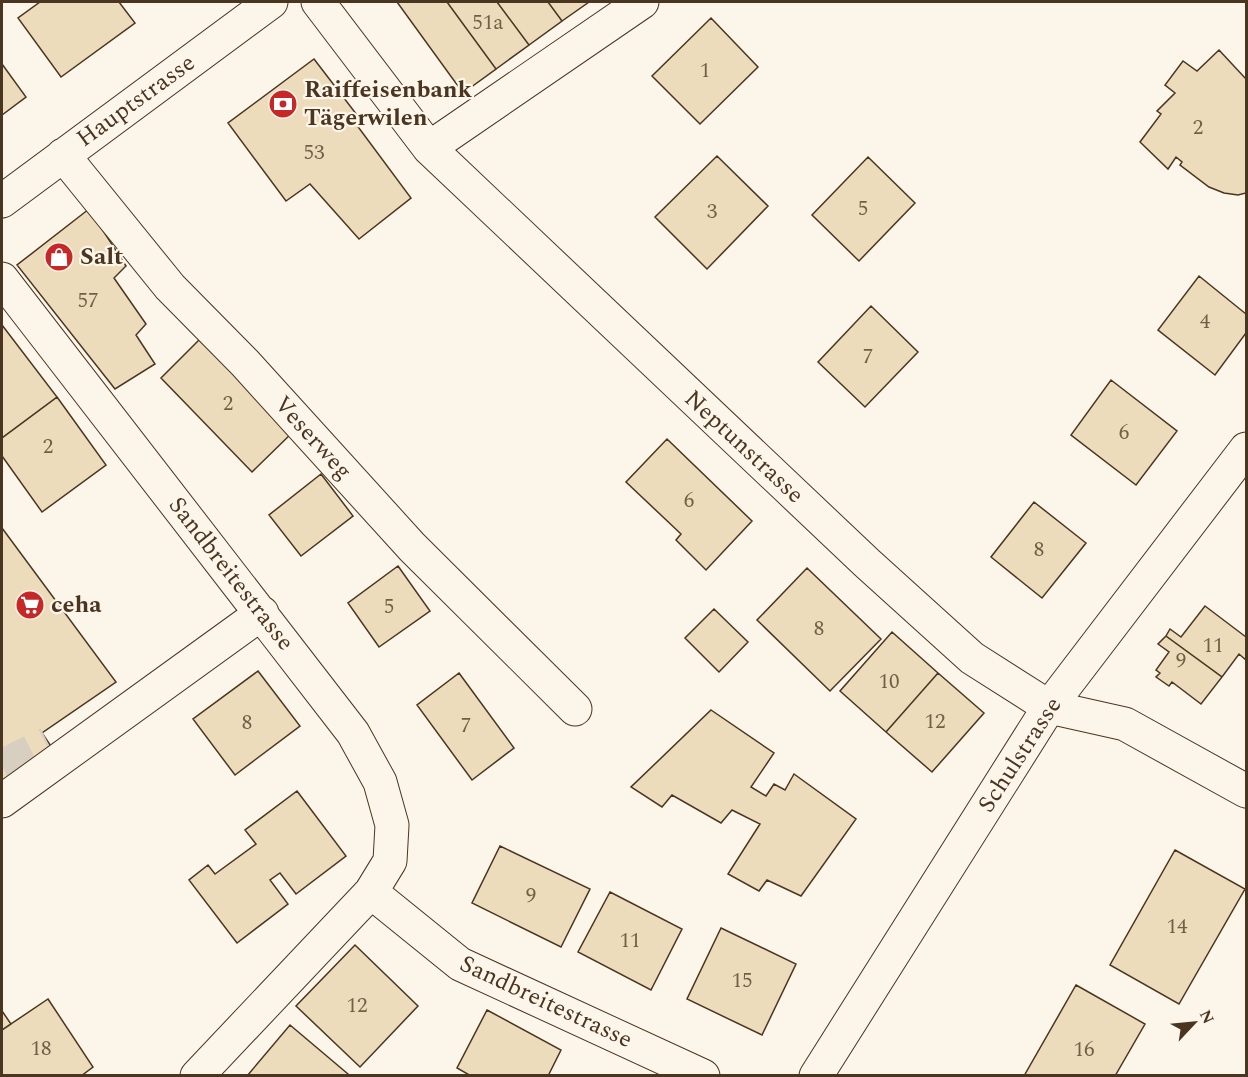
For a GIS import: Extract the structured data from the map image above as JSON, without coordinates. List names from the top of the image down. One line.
{"streets":{"street":["Hauptstrasse","Veserweg","Neptunstrasse","Sandbreitestrasse","Schulstrasse"]},"crossings":[["Hauptstrasse","Veserweg"],["Neptunstrasse","Schulstrasse"]],"places":{"bank":["Raiffeisenbank Tägerwilen"],"shop":["Salt"],"supermarket":["ceha"]},"house_numbers":["51a","1","2","53","5","3","57","4","7","2","6","2","6","8","5","8","11","9","10","12","8","7","9","14","11","15","12","18","16"],"north":"top right"}
